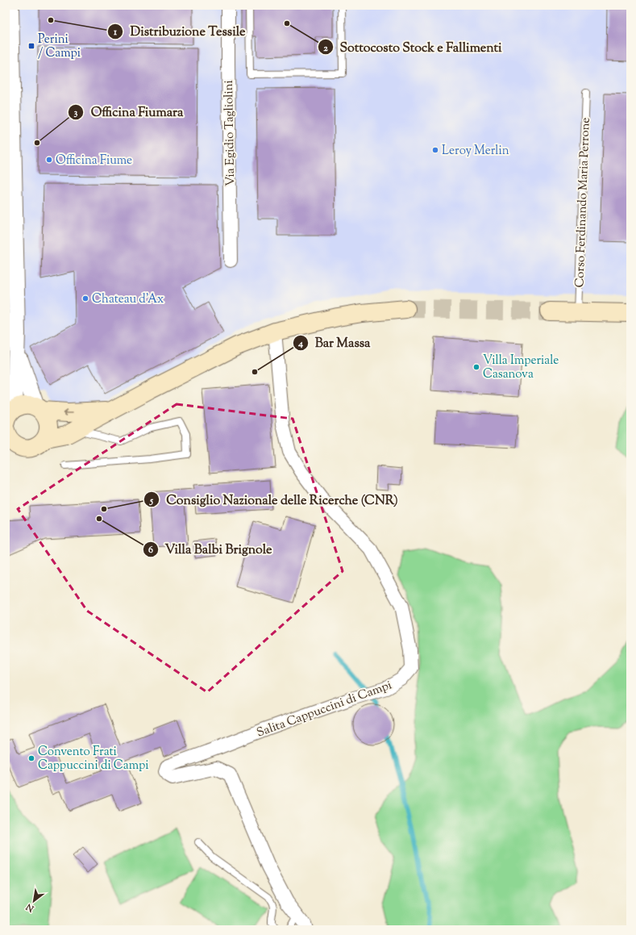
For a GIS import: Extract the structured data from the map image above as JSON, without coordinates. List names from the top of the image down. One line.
{"streets":{"street":["Via Egidio Tagliolini","Salita Cappuccini di Campi"],"lane":["Corso Ferdinando Maria Perrone"]},"places":{"other":["Distribuzione Tessile","Sottocosto Stock e Fallimenti","Officina Fiumara","Leroy Merlin","Officina Fiume","Chateau d'Ax","Villa Imperiale Casanova","Bar Massa","Consiglio Nazionale delle Ricerche (CNR)","Villa Balbi Brignole","Convento Frati Cappuccini di Campi"],"transit":["Perini / Campi"]},"north":"bottom left"}
